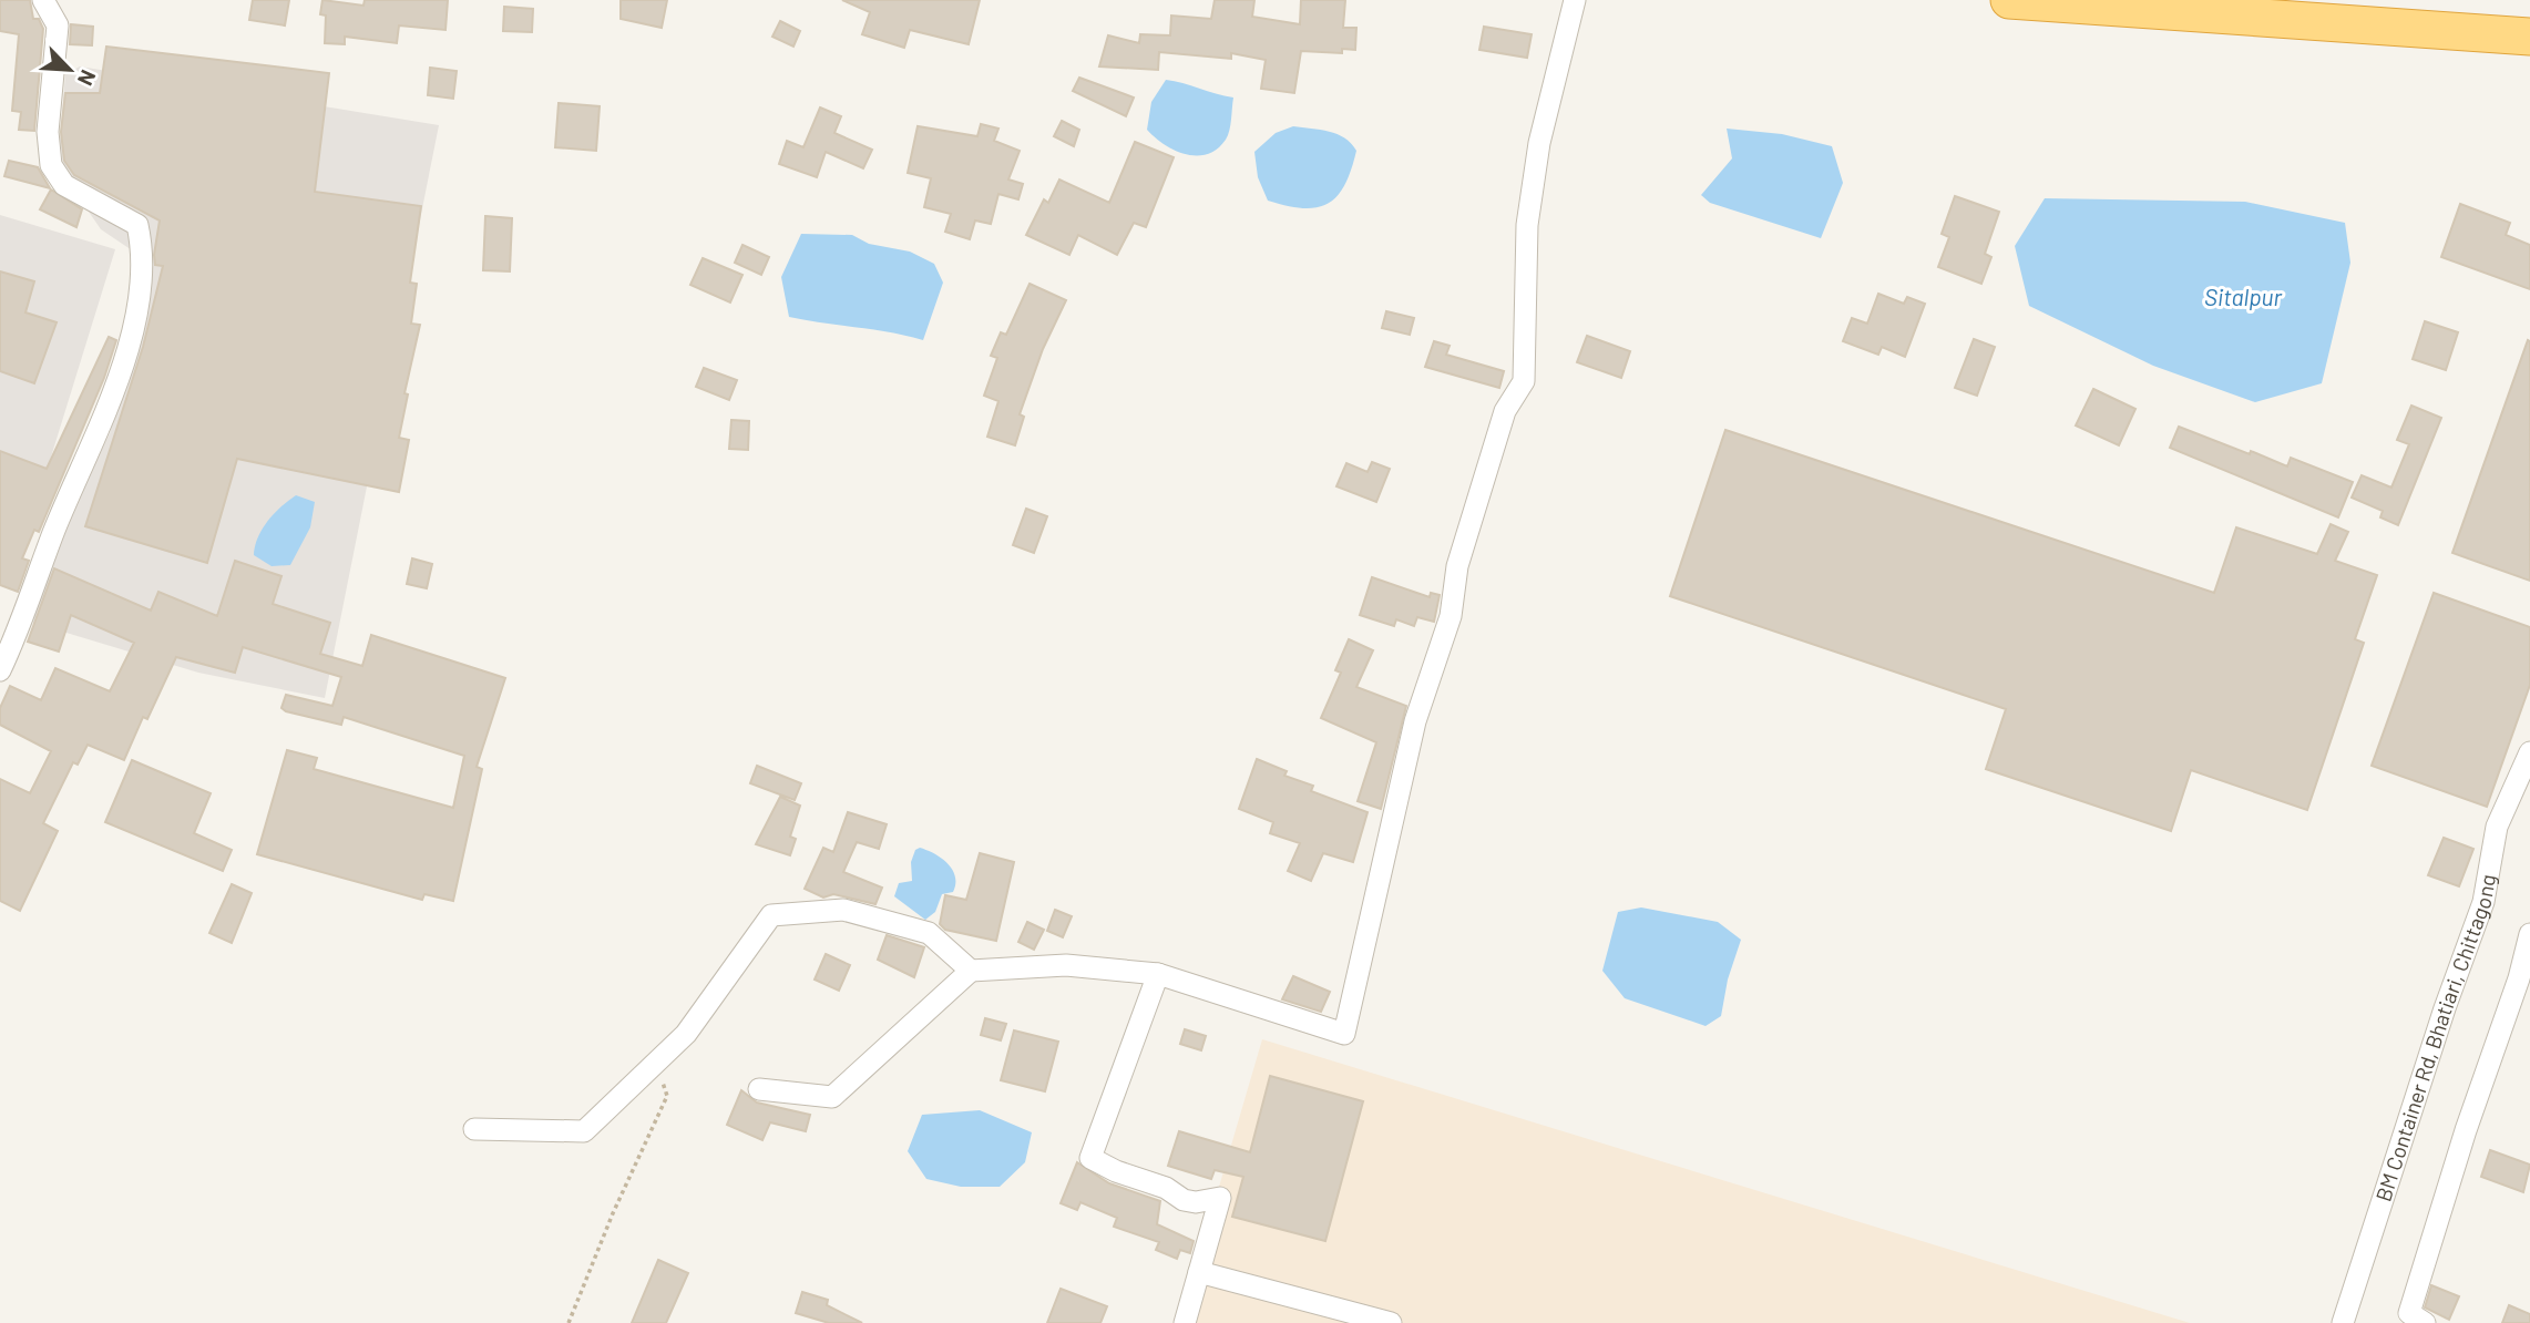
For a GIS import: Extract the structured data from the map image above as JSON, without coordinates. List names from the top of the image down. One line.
{"streets":{"street":["BM Container Rd, Bhatiari, Chittagong"]},"water":["Sitalpur"],"north":"bottom right"}
